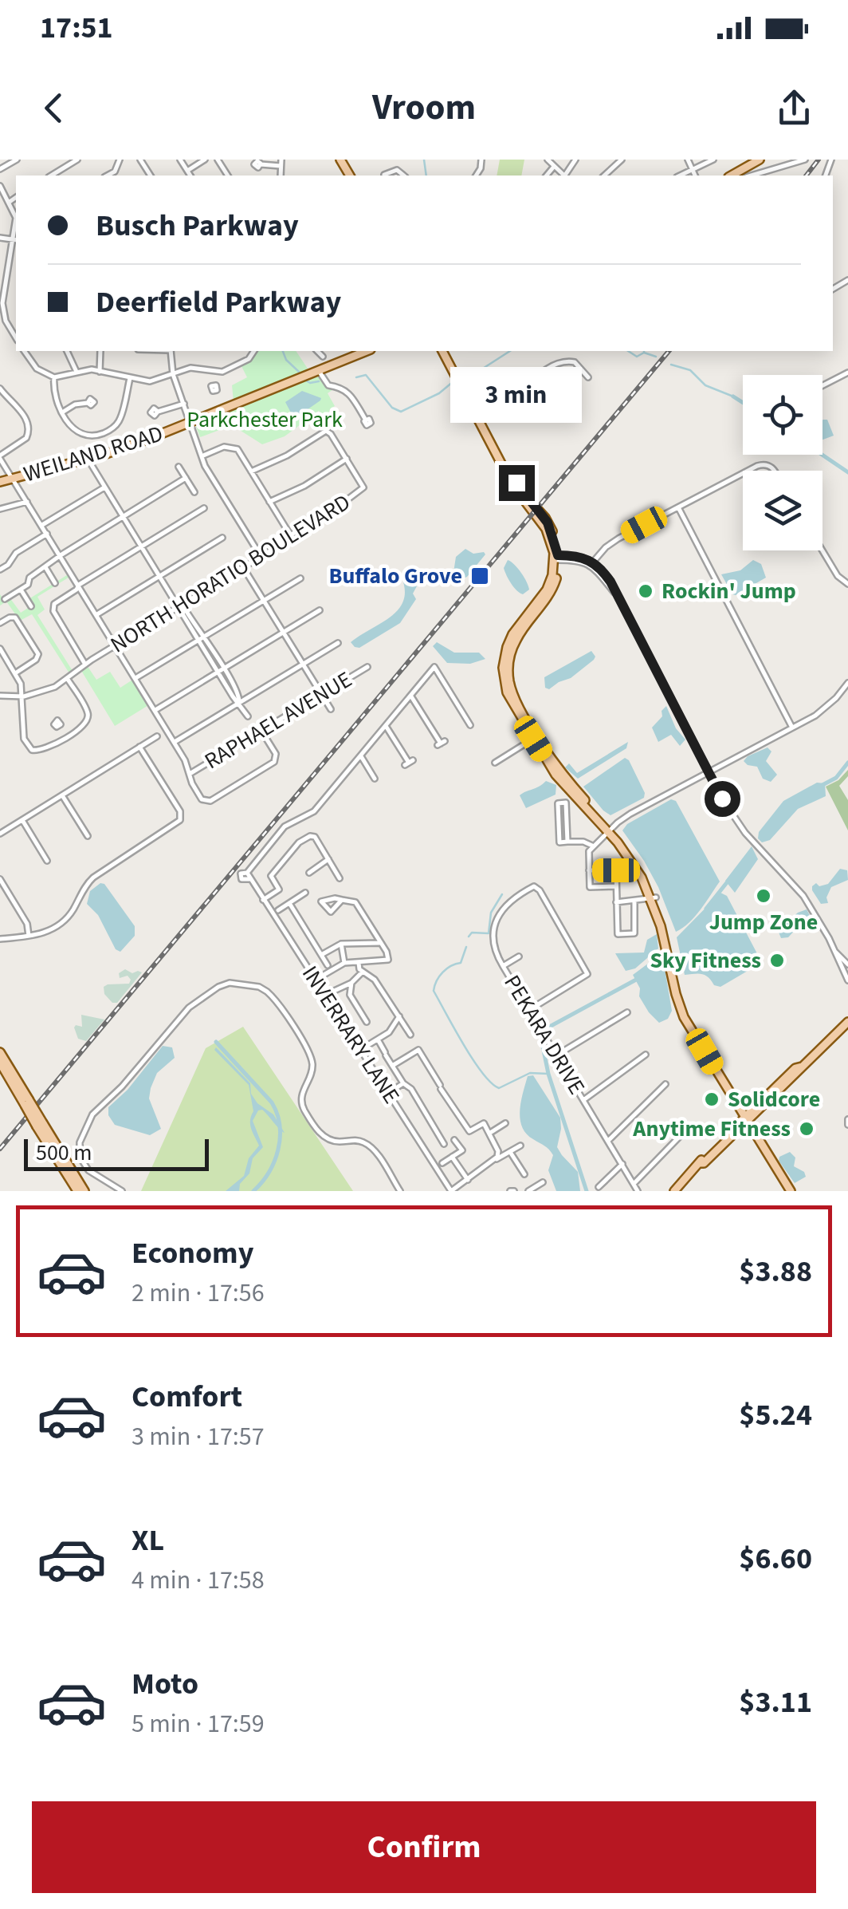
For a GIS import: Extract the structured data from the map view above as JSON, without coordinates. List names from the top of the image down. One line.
{"streets":{"main road":["WEILAND ROAD"],"street":["NORTH HORATIO BOULEVARD","RAPHAEL AVENUE","INVERRARY LANE","PEKARA DRIVE"]},"parks":["Parkchester Park"],"places":{"transit":["Buffalo Grove"],"other":["Rockin' Jump","Jump Zone","Sky Fitness","Solidcore","Anytime Fitness"]},"scale_bar":"500 m","page":{"status":"17:51","header":"Vroom","banner":["Busch Parkway","Deerfield Parkway"],"bubble":"3 min","scale":"500 m","list":[{"name":"Economy","note":"2 min · 17:56","value":"$3.88"},{"name":"Comfort","note":"3 min · 17:57","value":"$5.24"},{"name":"XL","note":"4 min · 17:58","value":"$6.60"},{"name":"Moto","note":"5 min · 17:59","value":"$3.11"}],"buttons":"Confirm"}}
